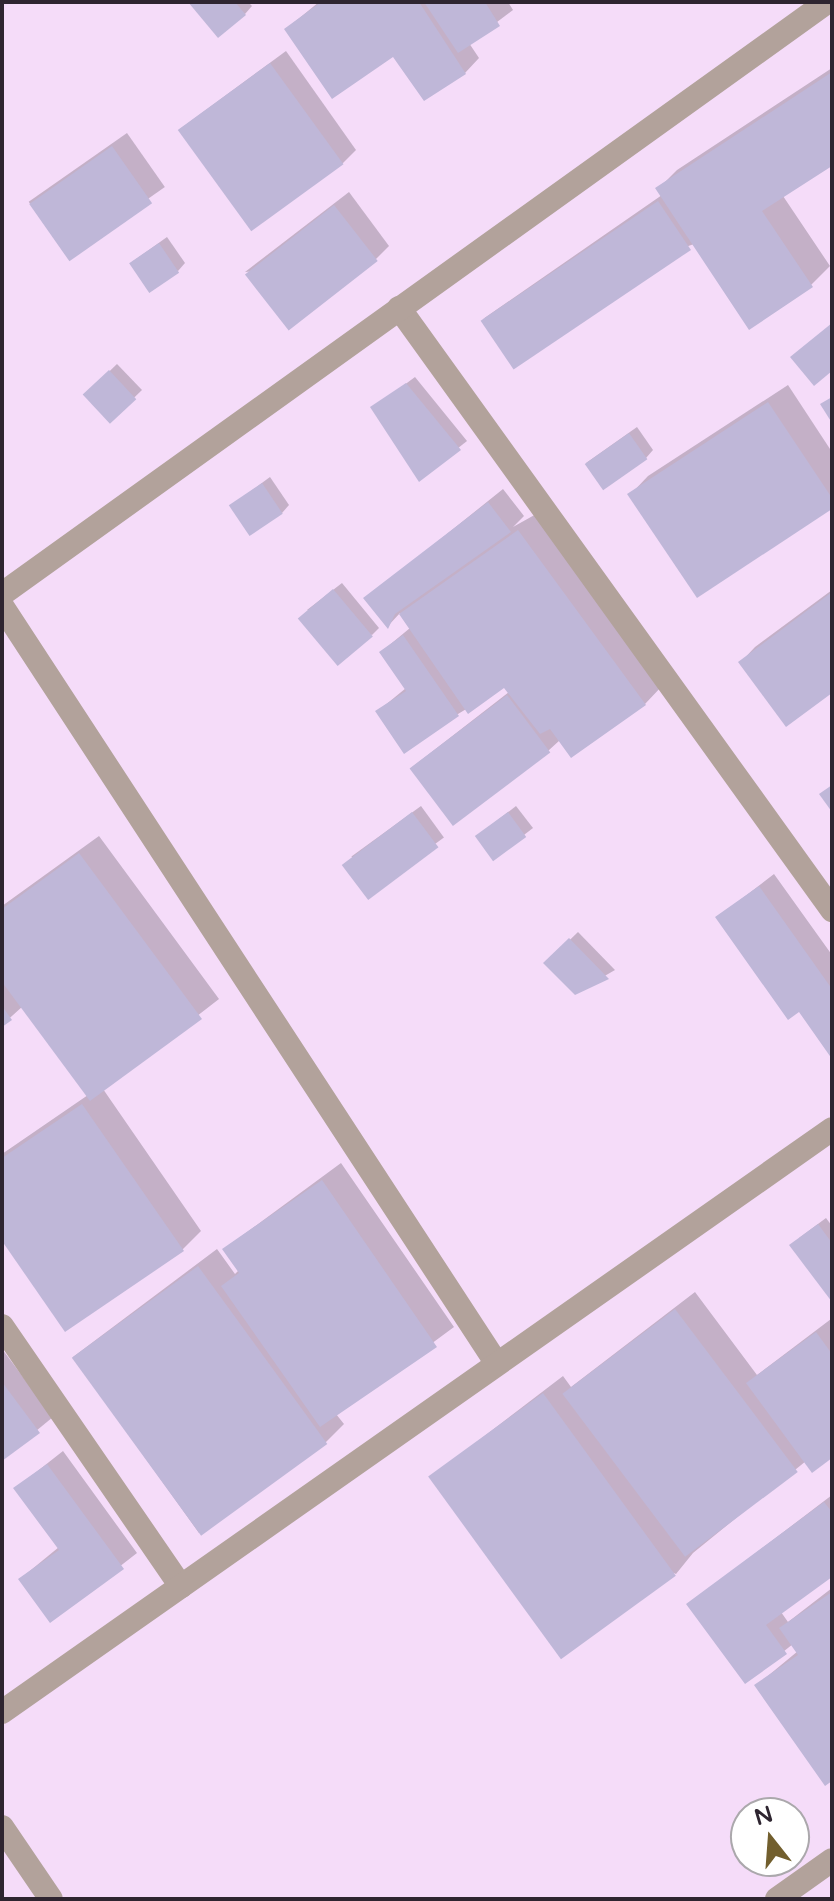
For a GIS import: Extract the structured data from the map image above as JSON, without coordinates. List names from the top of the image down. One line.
{"north":"top"}
